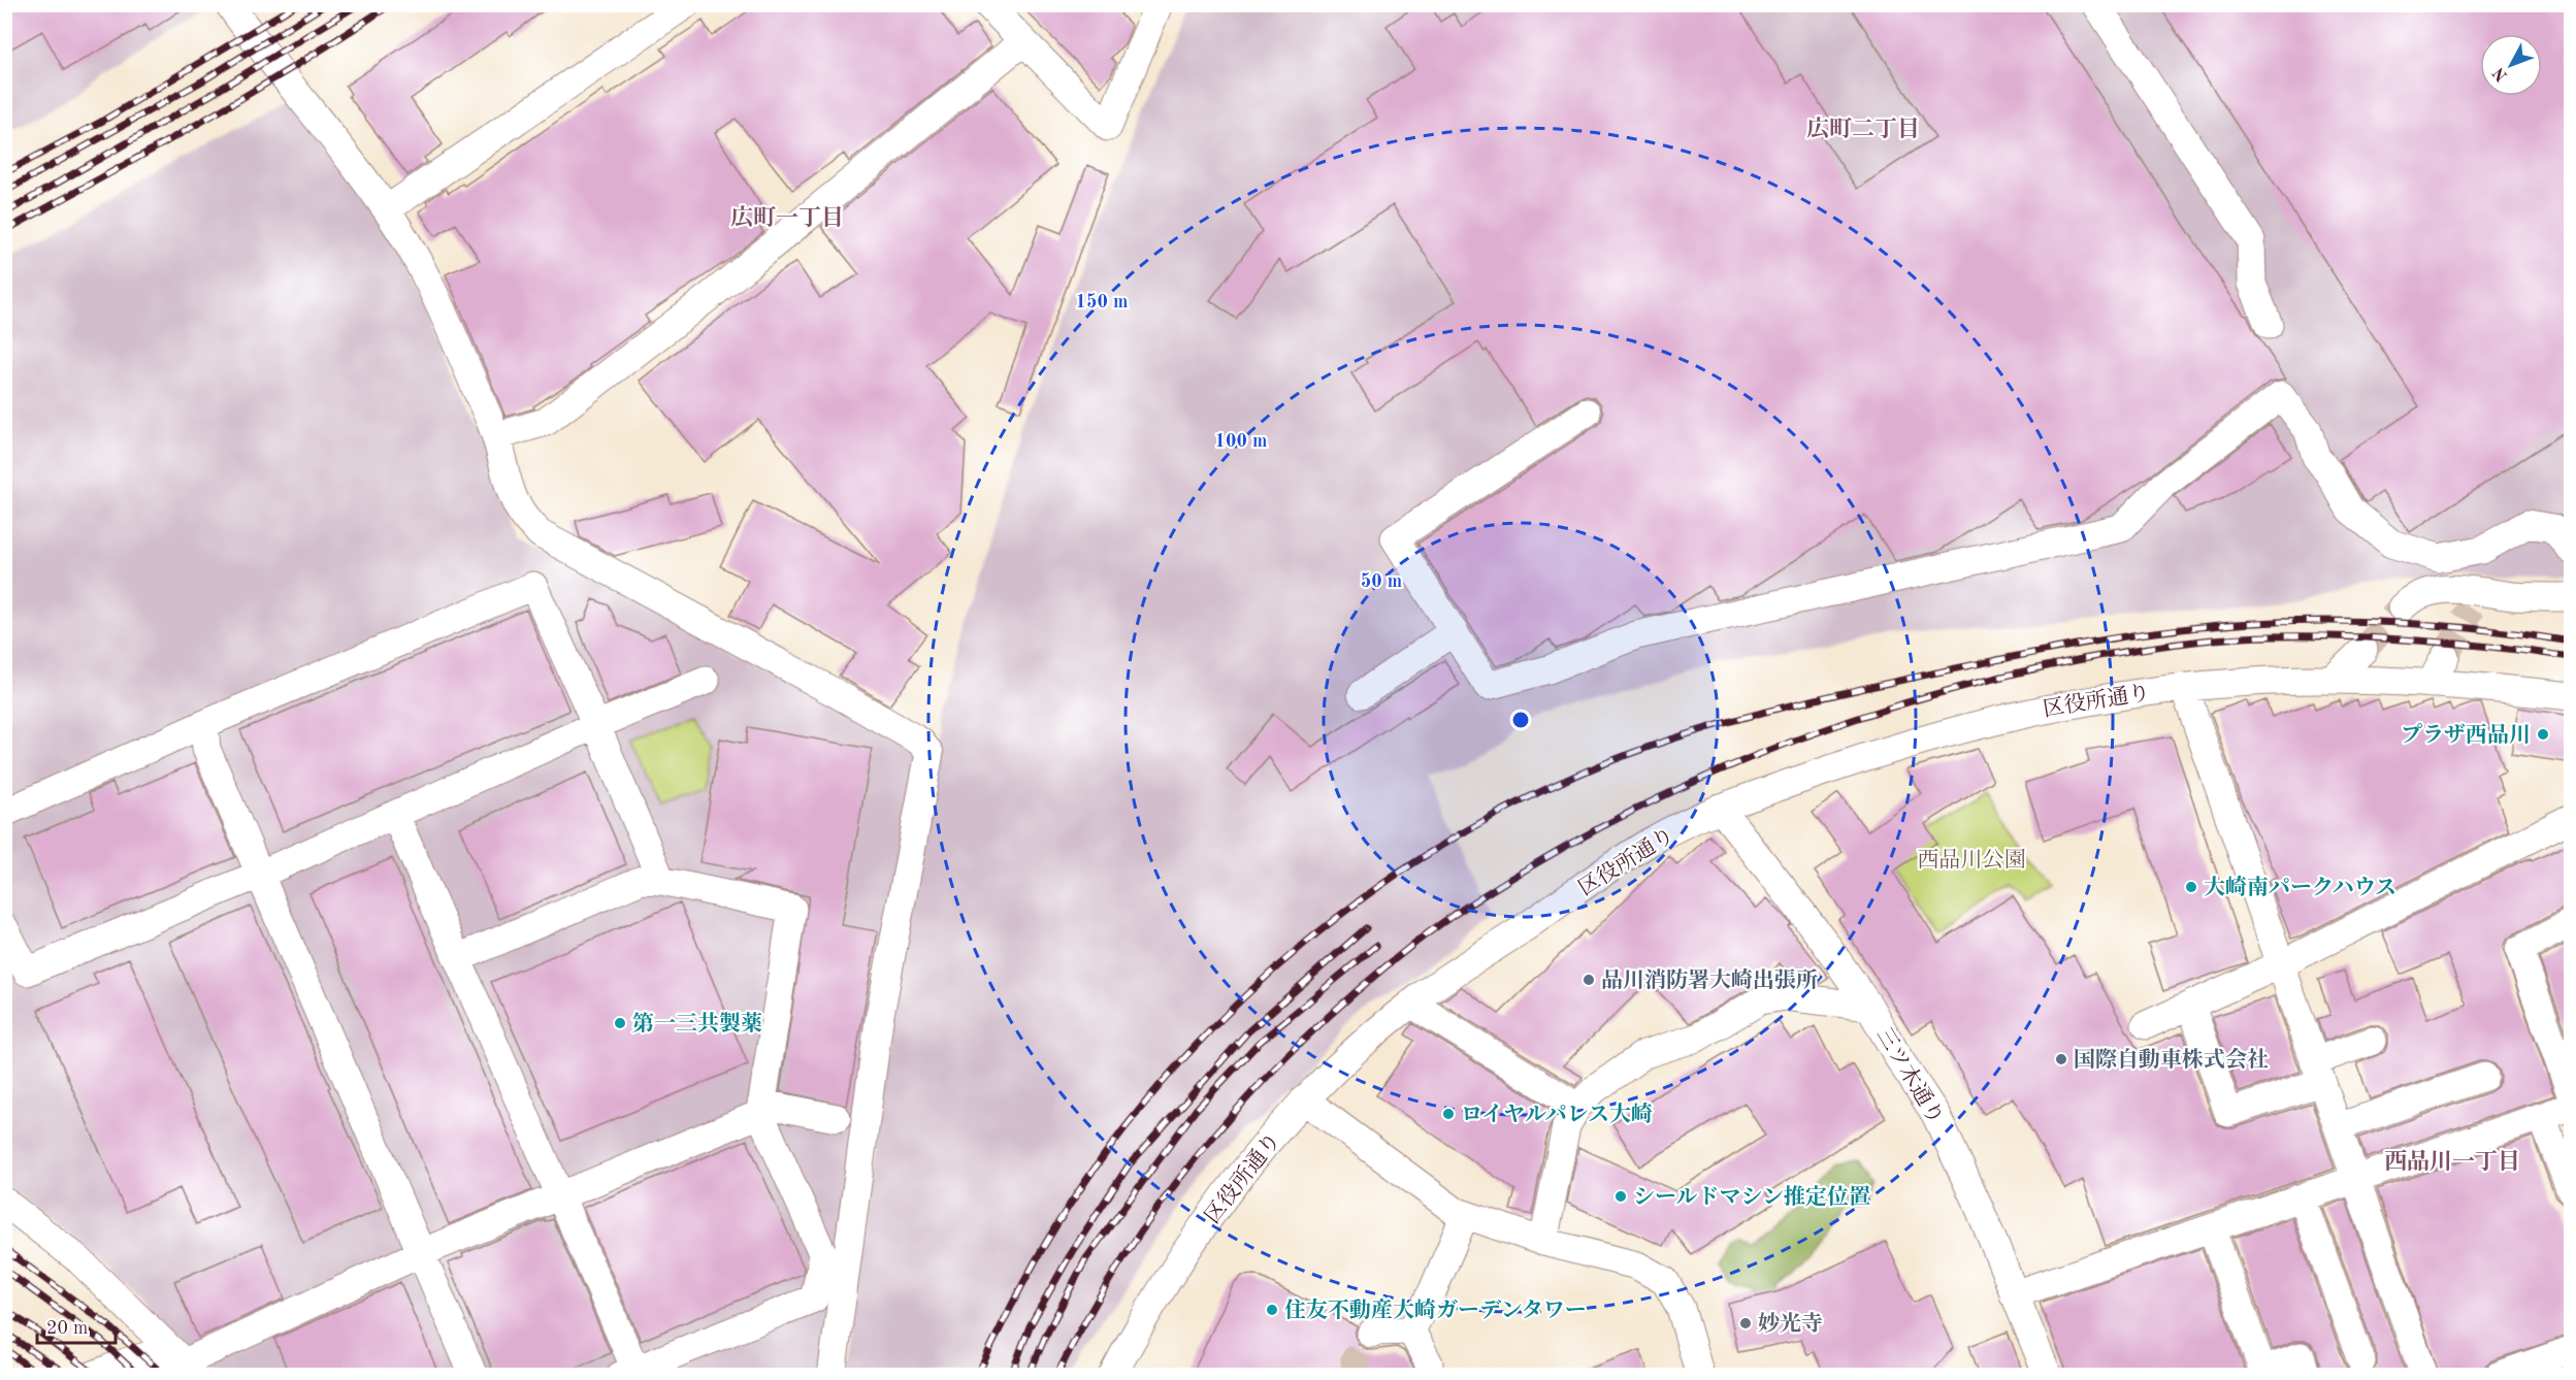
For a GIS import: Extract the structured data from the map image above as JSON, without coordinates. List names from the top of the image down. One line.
{"streets":{"street":["区役所通り","三ツ木通り"]},"crossings":[["区役所通り","三ツ木通り"]],"districts":["広町二丁目","広町一丁目","西品川一丁目"],"parks":["西品川公園"],"places":["プラザ西品川","大崎南パークハウス","品川消防署大崎出張所","第一三共製薬","国際自動車株式会社","ロイヤルパレス大崎","シールドマシン推定位置","住友不動産大崎ガーデンタワー","妙光寺"],"scale_bar":"20 m","north":"bottom left","rings":["150 m","100 m","50 m"]}
